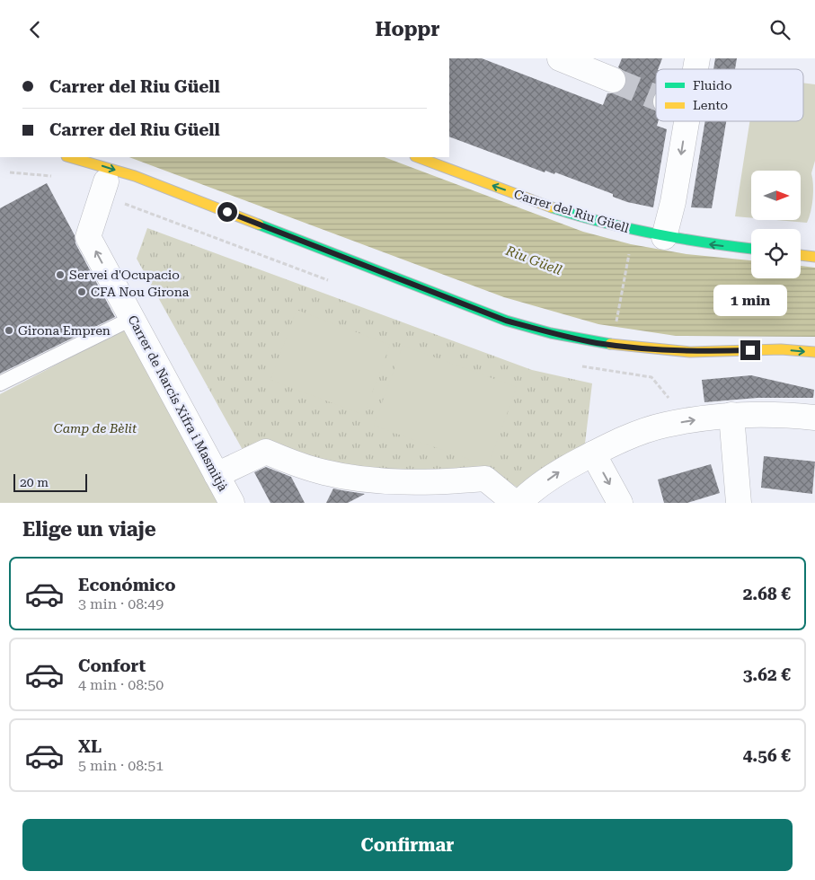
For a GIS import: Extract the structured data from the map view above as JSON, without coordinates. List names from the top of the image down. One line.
{"streets":{"street":["Carrer del Riu Güell","Carrer de Narcís Xifra i Masmitjà"]},"one_way":["Carrer del Riu Güell","Carrer de Narcís Xifra i Masmitjà"],"water":["Riu Güell"],"parks":["Camp de Bèlit"],"places":["Servei d'Ocupacio","CFA Nou Girona","Girona Empren"],"legend":["Fluido","Lento"],"scale_bar":"20 m","north":"right","page":{"header":"Hoppr","banner":["Carrer del Riu Güell","Carrer del Riu Güell"],"bubble":"1 min","scale":"20 m","heading":"Elige un viaje","list":[{"name":"Económico","note":"3 min · 08:49","value":"2.68 €"},{"name":"Confort","note":"4 min · 08:50","value":"3.62 €"},{"name":"XL","note":"5 min · 08:51","value":"4.56 €"}],"buttons":"Confirmar"}}
